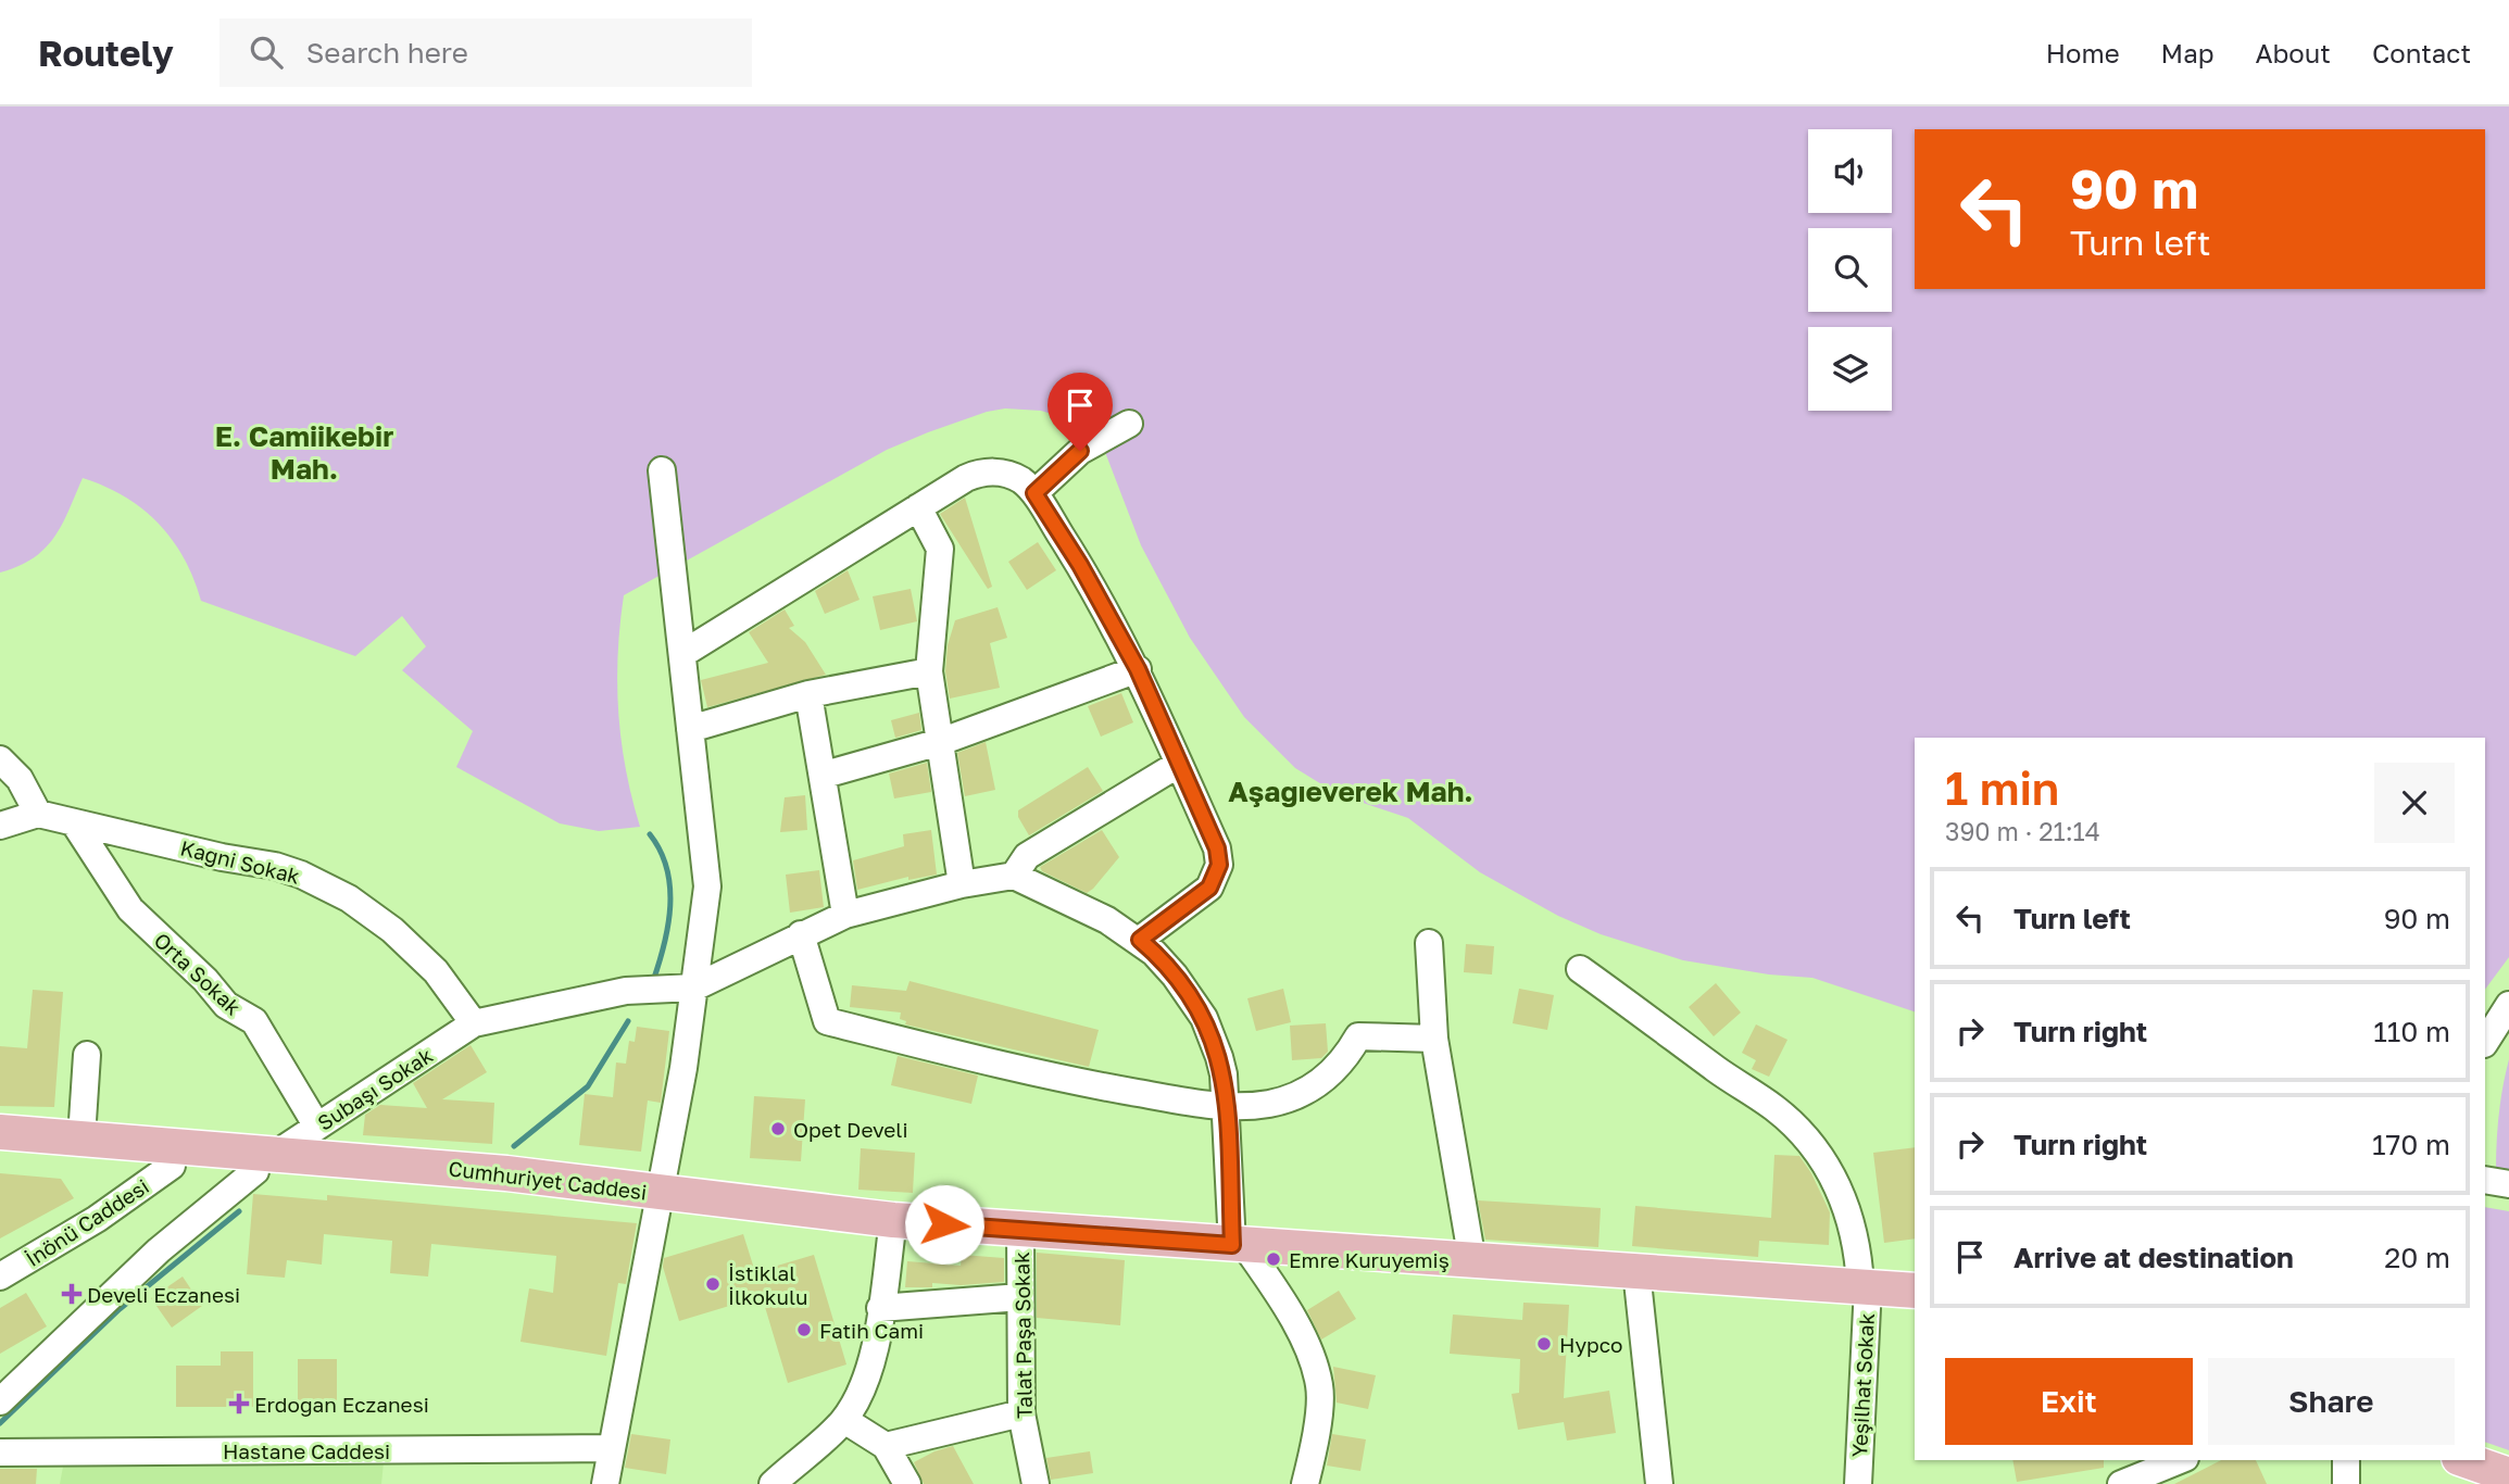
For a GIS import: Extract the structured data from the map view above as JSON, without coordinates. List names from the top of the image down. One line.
{"streets":{"main road":["Cumhuriyet Caddesi"],"street":["Kağni Sokak","Orta Sokak","Subaşı Sokak","İnönü Caddesi","Talat Paşa Sokak","Yeşilhat Sokak","Hastane Caddesi"]},"crossings":[["Kağni Sokak","Orta Sokak"],["Kağni Sokak","Subaşı Sokak"],["Orta Sokak","Subaşı Sokak"],["Subaşı Sokak","Cumhuriyet Caddesi"],["Cumhuriyet Caddesi","İnönü Caddesi"],["Cumhuriyet Caddesi","Talat Paşa Sokak"],["Cumhuriyet Caddesi","Yeşilhat Sokak"]],"districts":["E. Camiikebir Mah.","Aşağıeverek Mah."],"places":{"other":["Opet Develi","Emre Kuruyemiş","İstiklal İlkokulu","Fatih Cami","Hypco"],"health":["Develi Eczanesi","Erdoğan Eczanesi"]},"page":{"header":"Routely","search":"Search here","nav":["Home","Map","About","Contact"],"turn":["90 m","Turn left"],"heading":["1 min","390 m · 21:14"],"list":[{"name":"Turn left","value":"90 m"},{"name":"Turn right","value":"110 m"},{"name":"Turn right","value":"170 m"},{"name":"Arrive at destination","value":"20 m"}],"buttons":["Exit","Share"]}}
